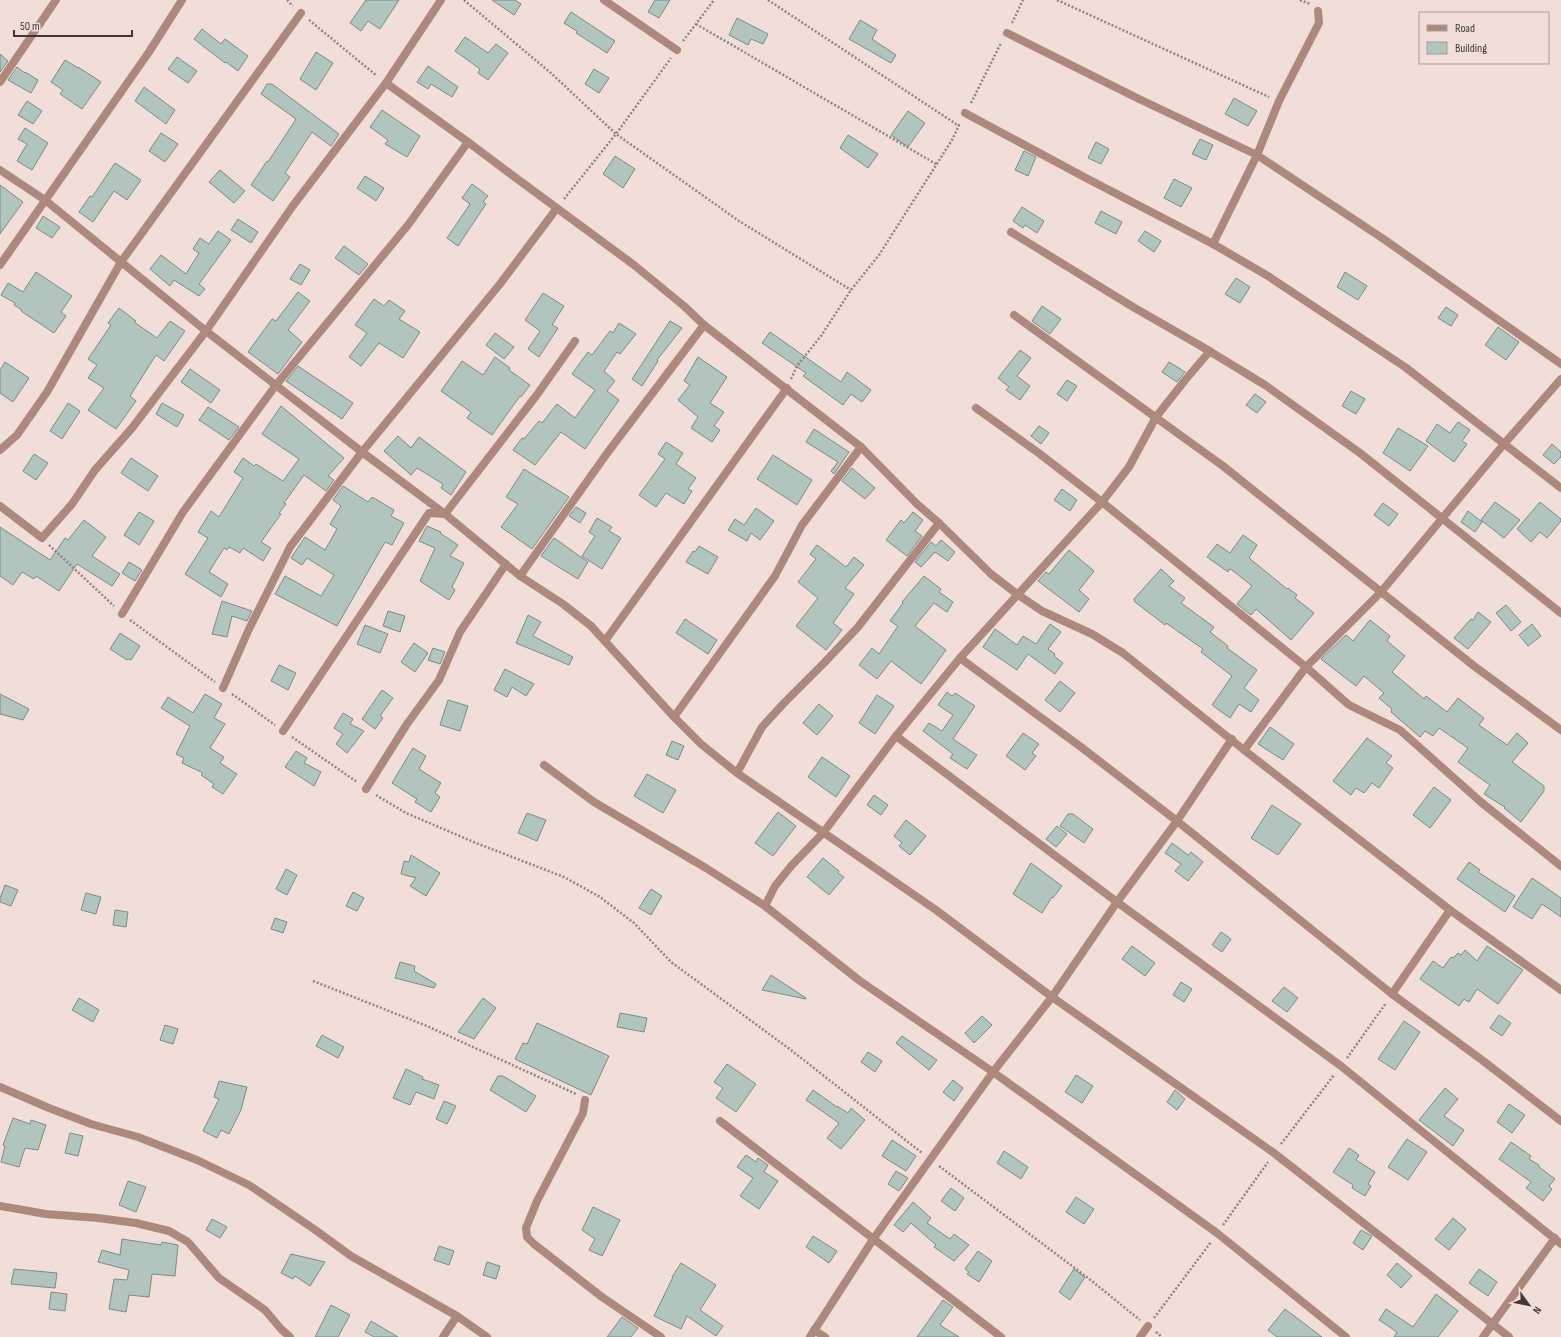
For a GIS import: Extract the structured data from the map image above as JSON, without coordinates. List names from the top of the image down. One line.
{"legend":["Road","Building"],"scale_bar":"50 m","north":"bottom right"}
